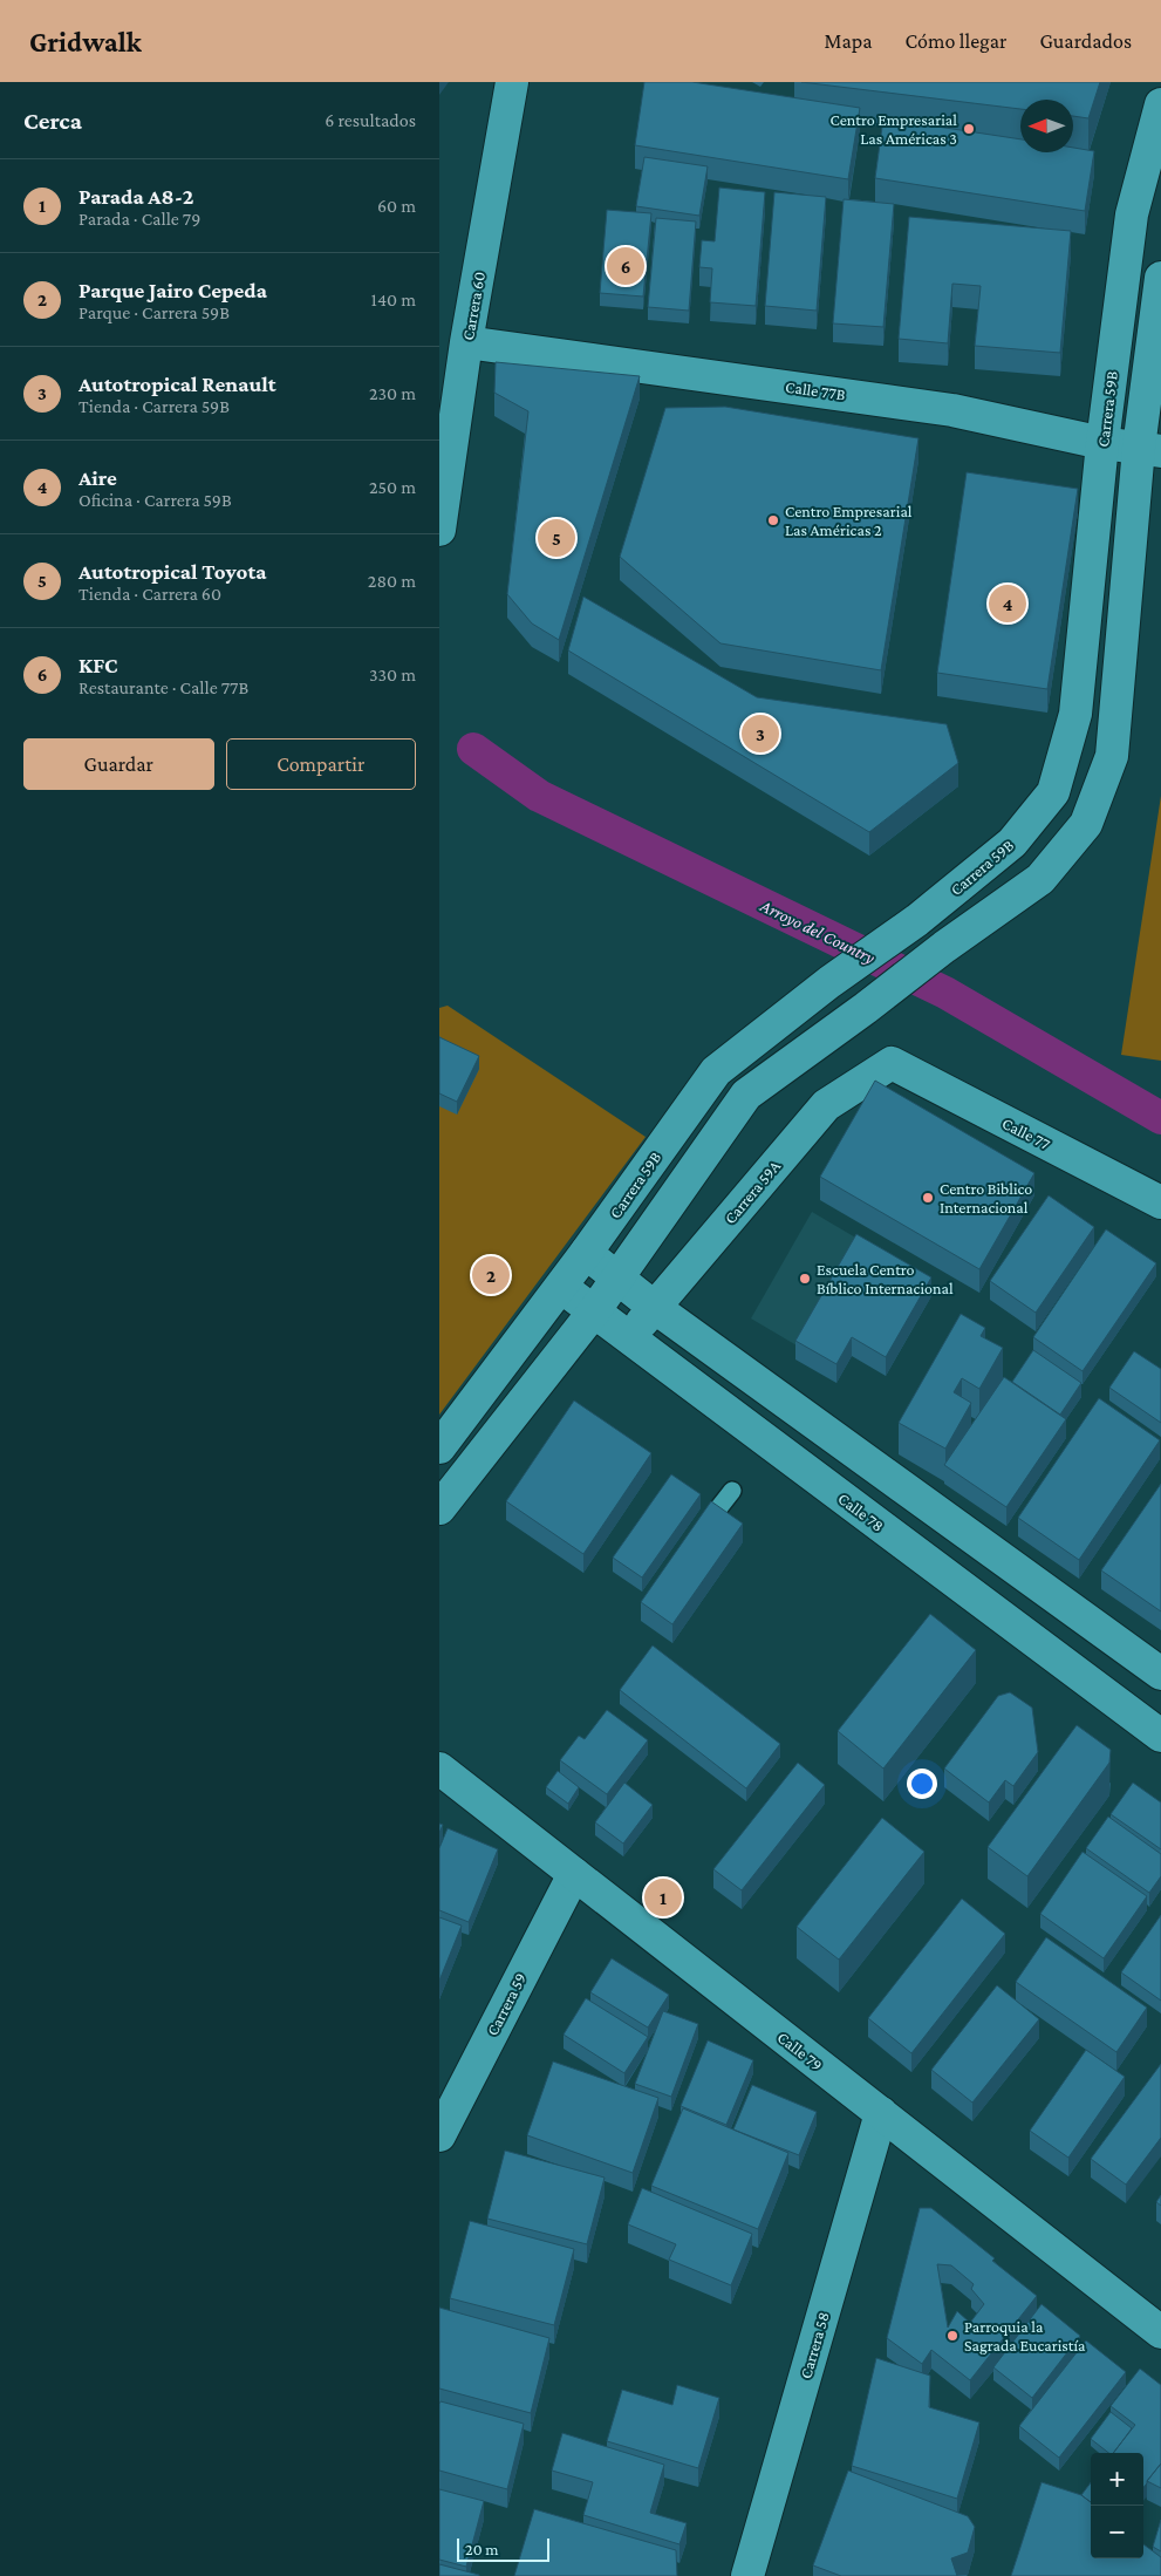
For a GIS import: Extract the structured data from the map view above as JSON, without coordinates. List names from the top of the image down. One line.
{"streets":{"street":["Carrera 60","Calle 77B","Carrera 59B","Calle 77","Carrera 59A","Calle 78","Carrera 59","Calle 79","Carrera 58"]},"crossings":[["Carrera 60","Calle 77B"],["Calle 77B","Carrera 59B"],["Carrera 59B","Calle 78"],["Calle 77","Carrera 59A"],["Carrera 59A","Calle 78"],["Carrera 59","Calle 79"],["Calle 79","Carrera 58"]],"water":["Arroyo del Country"],"places":["Centro Empresarial Las Américas 3","Centro Empresarial Las Américas 2","Centro Biblico Internacional","Escuela Centro Bíblico Internacional","Parroquia la Sagrada Eucaristía"],"scale_bar":"20 m","north":"left","page":{"header":"Gridwalk","nav":["Mapa","Cómo llegar","Guardados"],"heading":["Cerca","6 resultados"],"list":[{"mark":"1","name":"Parada A8-2","note":"Parada · Calle 79","value":"60 m"},{"mark":"2","name":"Parque Jairo Cepeda","note":"Parque · Carrera 59B","value":"140 m"},{"mark":"3","name":"Autotropical Renault","note":"Tienda · Carrera 59B","value":"230 m"},{"mark":"4","name":"Aire","note":"Oficina · Carrera 59B","value":"250 m"},{"mark":"5","name":"Autotropical Toyota","note":"Tienda · Carrera 60","value":"280 m"},{"mark":"6","name":"KFC","note":"Restaurante · Calle 77B","value":"330 m"}],"pins":["6","5","4","3","2","1"],"buttons":["Guardar","Compartir"],"map_buttons":["+","−"],"scale":"20 m"}}
